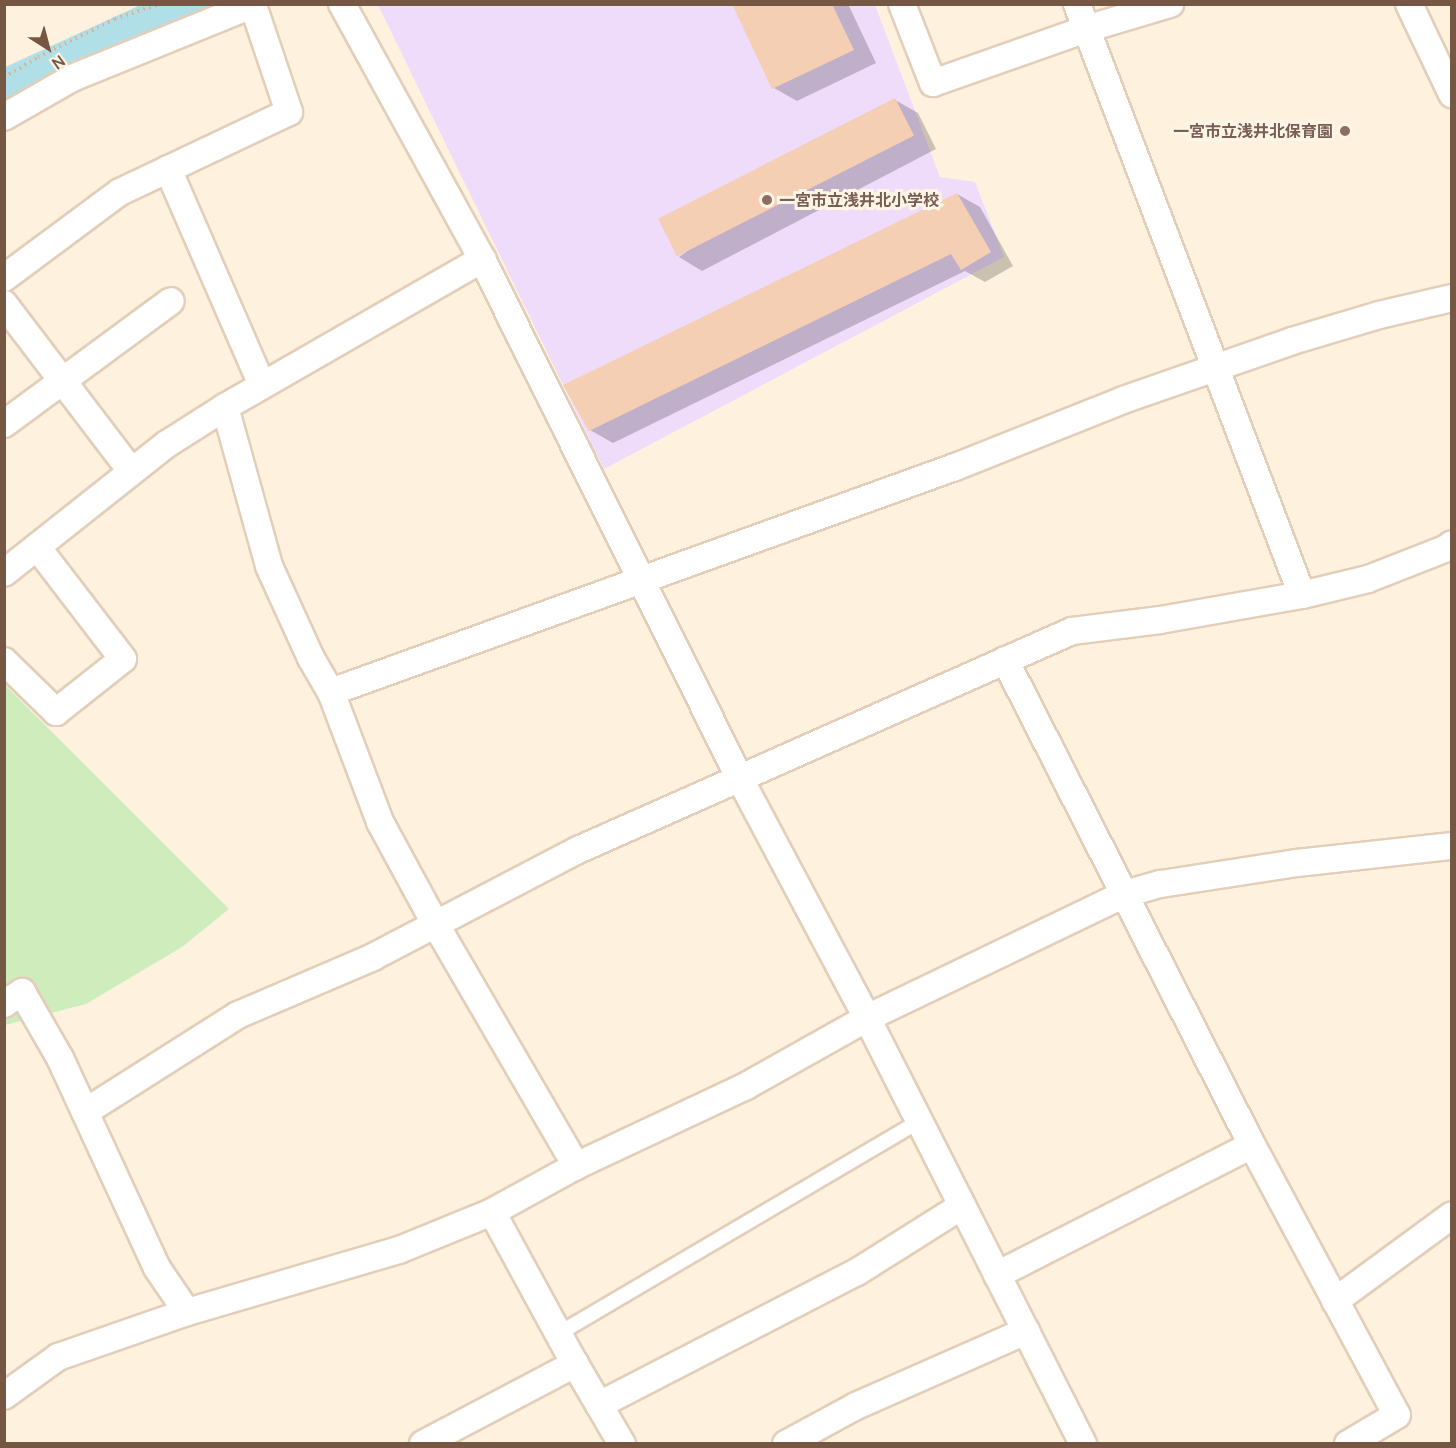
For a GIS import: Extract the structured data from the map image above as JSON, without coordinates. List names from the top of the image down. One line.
{"places":["一宮市立浅井北保育園","一宮市立浅井北小学校"],"north":"bottom right"}
